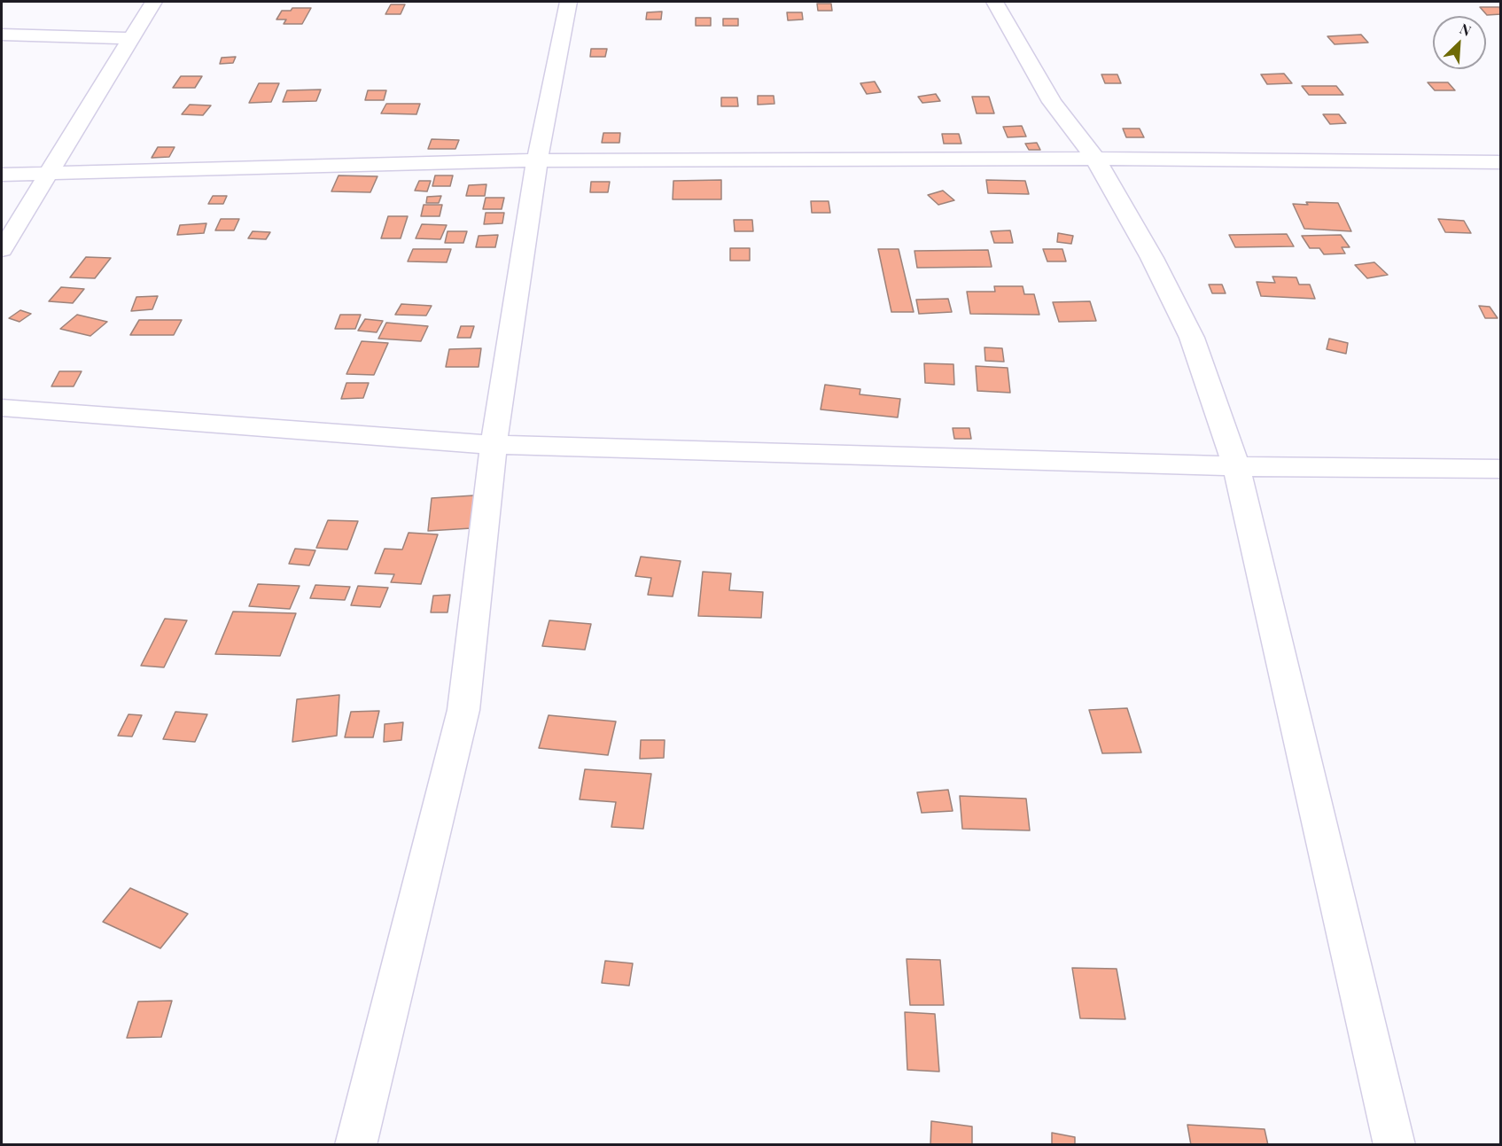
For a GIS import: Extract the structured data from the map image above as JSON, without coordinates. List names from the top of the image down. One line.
{"north":"top right"}
